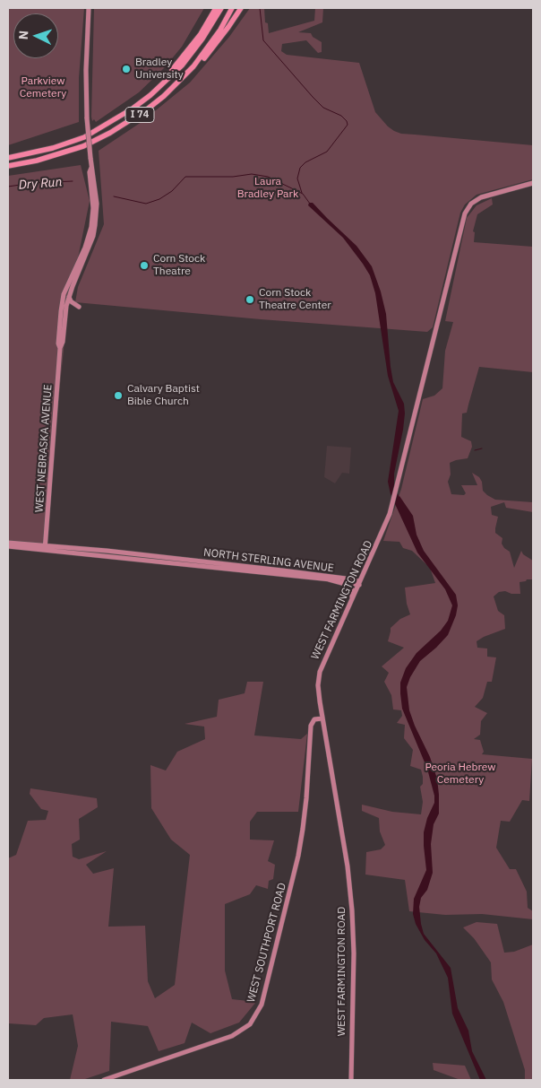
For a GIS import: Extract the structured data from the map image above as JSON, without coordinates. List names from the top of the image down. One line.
{"streets":{"highway":["I 74"],"main road":["WEST NEBRASKA AVENUE","NORTH STERLING AVENUE","WEST FARMINGTON ROAD","WEST SOUTHPORT ROAD"]},"crossings":[["WEST NEBRASKA AVENUE","NORTH STERLING AVENUE"],["NORTH STERLING AVENUE","WEST FARMINGTON ROAD"],["WEST FARMINGTON ROAD","WEST SOUTHPORT ROAD"]],"water":["Dry Run"],"parks":["Parkview Cemetery","Laura Bradley Park","Peoria Hebrew Cemetery"],"places":["Bradley University","Corn Stock Theatre","Corn Stock Theatre Center","Calvary Baptist Bible Church"],"north":"left"}
